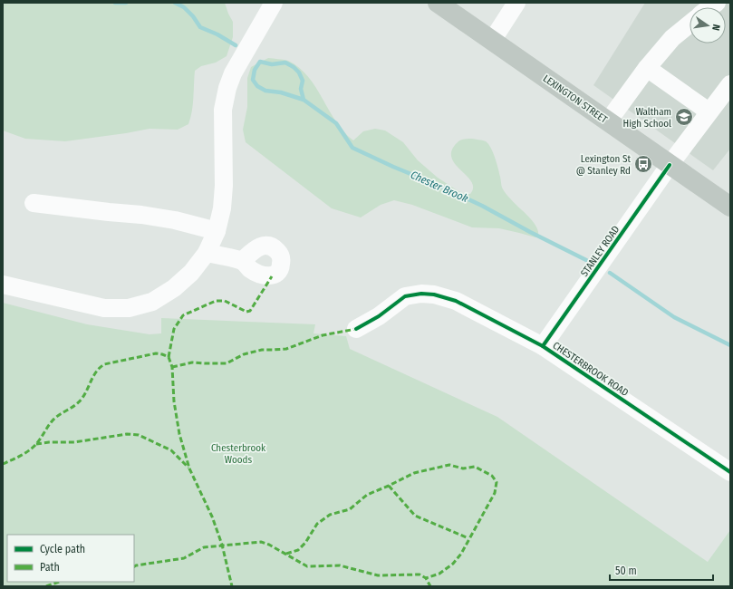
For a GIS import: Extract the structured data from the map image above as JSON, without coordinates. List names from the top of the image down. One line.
{"streets":{"main road":["LEXINGTON STREET"],"street":["STANLEY ROAD","CHESTERBROOK ROAD"]},"crossings":[["LEXINGTON STREET","STANLEY ROAD"],["STANLEY ROAD","CHESTERBROOK ROAD"]],"water":["Chester Brook"],"parks":["Chesterbrook Woods"],"places":{"school or university":["Waltham High School"],"bus stop":["Lexington St @ Stanley Rd"]},"legend":["Cycle path","Path"],"scale_bar":"50 m","north":"right"}
